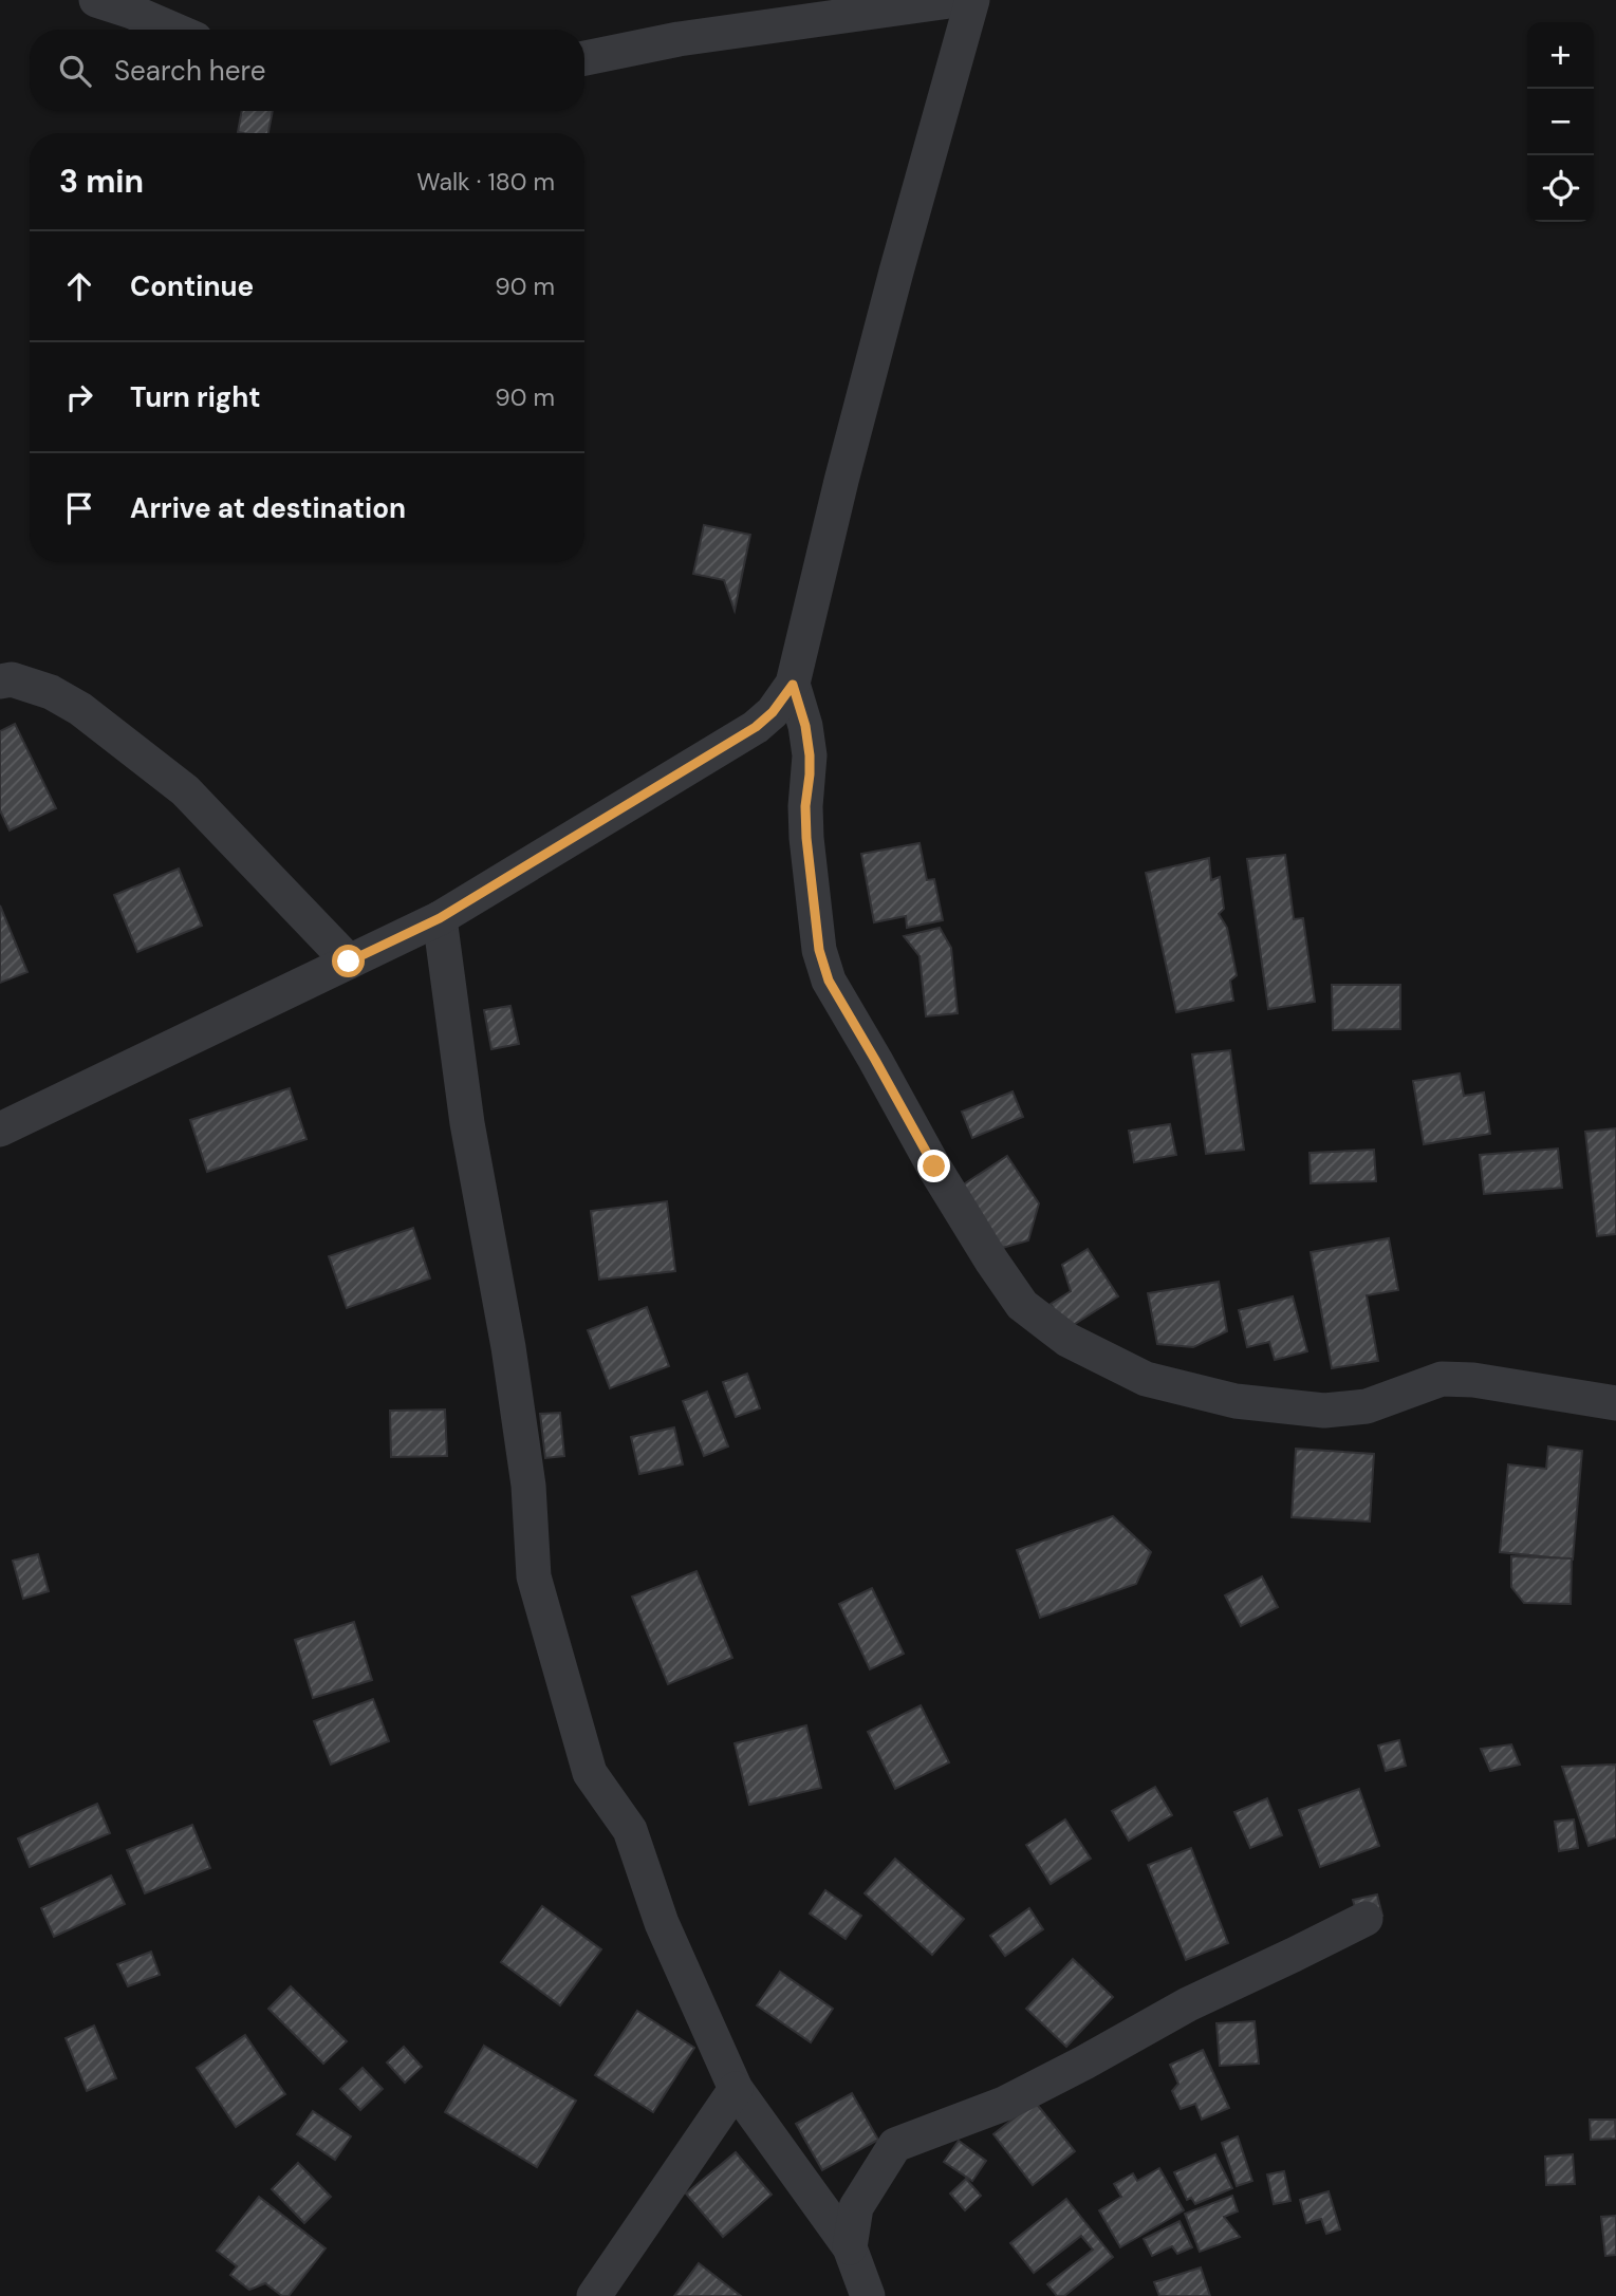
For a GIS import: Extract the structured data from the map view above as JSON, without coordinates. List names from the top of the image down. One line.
{"page":{"map_buttons":["+","−"],"search":"Search here","heading":["3 min","Walk · 180 m"],"list":[["Continue","90 m"],["Turn right","90 m"],"Arrive at destination"]}}
